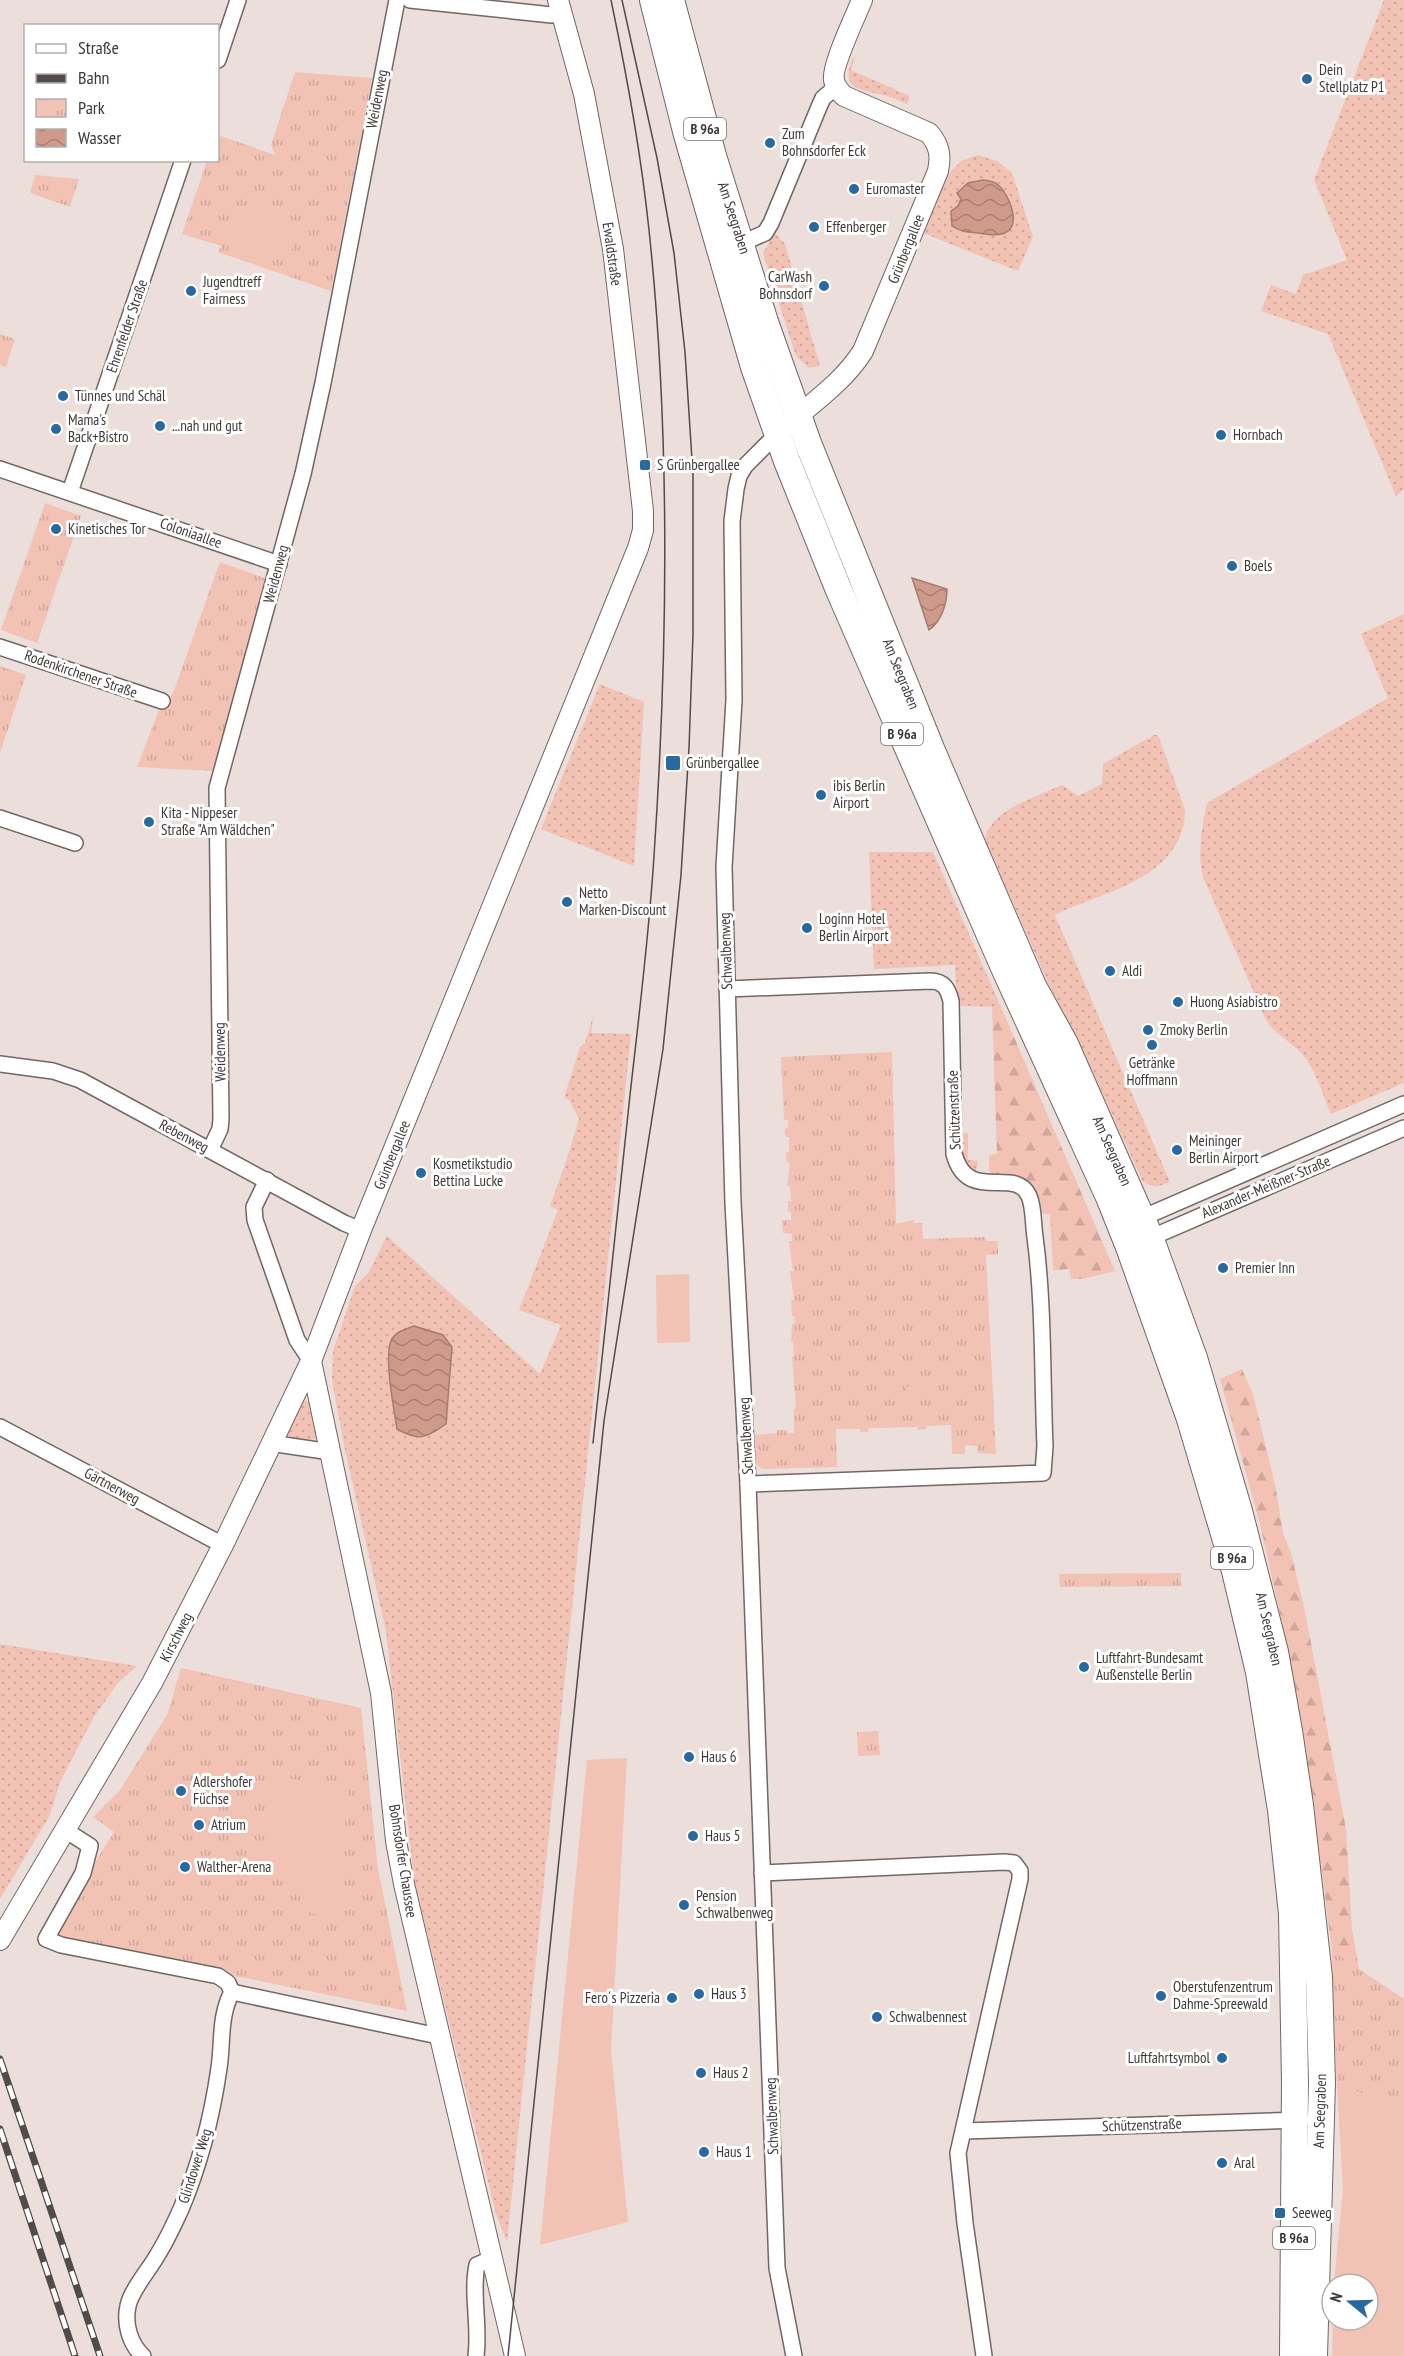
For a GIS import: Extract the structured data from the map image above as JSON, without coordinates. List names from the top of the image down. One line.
{"streets":{"main road":["B 96a","Am Seegraben"],"street":["Weidenweg","Grünbergallee","Ewaldstraße","Ehrenfelder Straße","Coloniaallee","Rodenkirchener Straße","Schwalbenweg","Schützenstraße","Rebenweg","Alexander-Meißner-Straße","Gärtnerweg","Kirschweg","Bohnsdorfer Chaussee","Glindower Weg"]},"crossings":[["Weidenweg","Coloniaallee"],["Weidenweg","Rebenweg"],["Am Seegraben","Grünbergallee"],["Am Seegraben","Schwalbenweg"],["Am Seegraben","Schützenstraße"],["Am Seegraben","Alexander-Meißner-Straße"],["Grünbergallee","Ewaldstraße"],["Grünbergallee","Schwalbenweg"],["Grünbergallee","Rebenweg"],["Grünbergallee","Kirschweg"],["Ehrenfelder Straße","Coloniaallee"],["Schwalbenweg","Schützenstraße"],["Rebenweg","Kirschweg"],["Gärtnerweg","Kirschweg"],["Kirschweg","Bohnsdorfer Chaussee"]],"places":{"other":["Dein Stellplatz P1","Zum Bohnsdorfer Eck","Euromaster","Effenberger","CarWash Bohnsdorf","Jugendtreff Fairness","Tünnes und Schäl","...nah und gut","Mama's Back+Bistro","Hornbach","Kinetisches Tor","Boels","ibis Berlin Airport","Kita - Nippeser Straße \"Am Wäldchen\"","Netto Marken-Discount","Loginn Hotel Berlin Airport","Aldi","Huong Asiabistro","Zmoky Berlin","Getränke Hoffmann","Meininger Berlin Airport","Kosmetikstudio Bettina Lucke","Premier Inn","Luftfahrt-Bundesamt Außenstelle Berlin","Haus 6","Adlershofer Füchse","Atrium","Haus 5","Walther-Arena","Pension Schwalbenweg","Haus 3","Oberstufenzentrum Dahme-Spreewald","Fero´s Pizzeria","Schwalbennest","Luftfahrtsymbol","Haus 2","Haus 1","Aral"],"transit":["S Grünbergallee","Grünbergallee","Seeweg"]},"legend":["Straße","Bahn","Park","Wasser"],"north":"left"}
